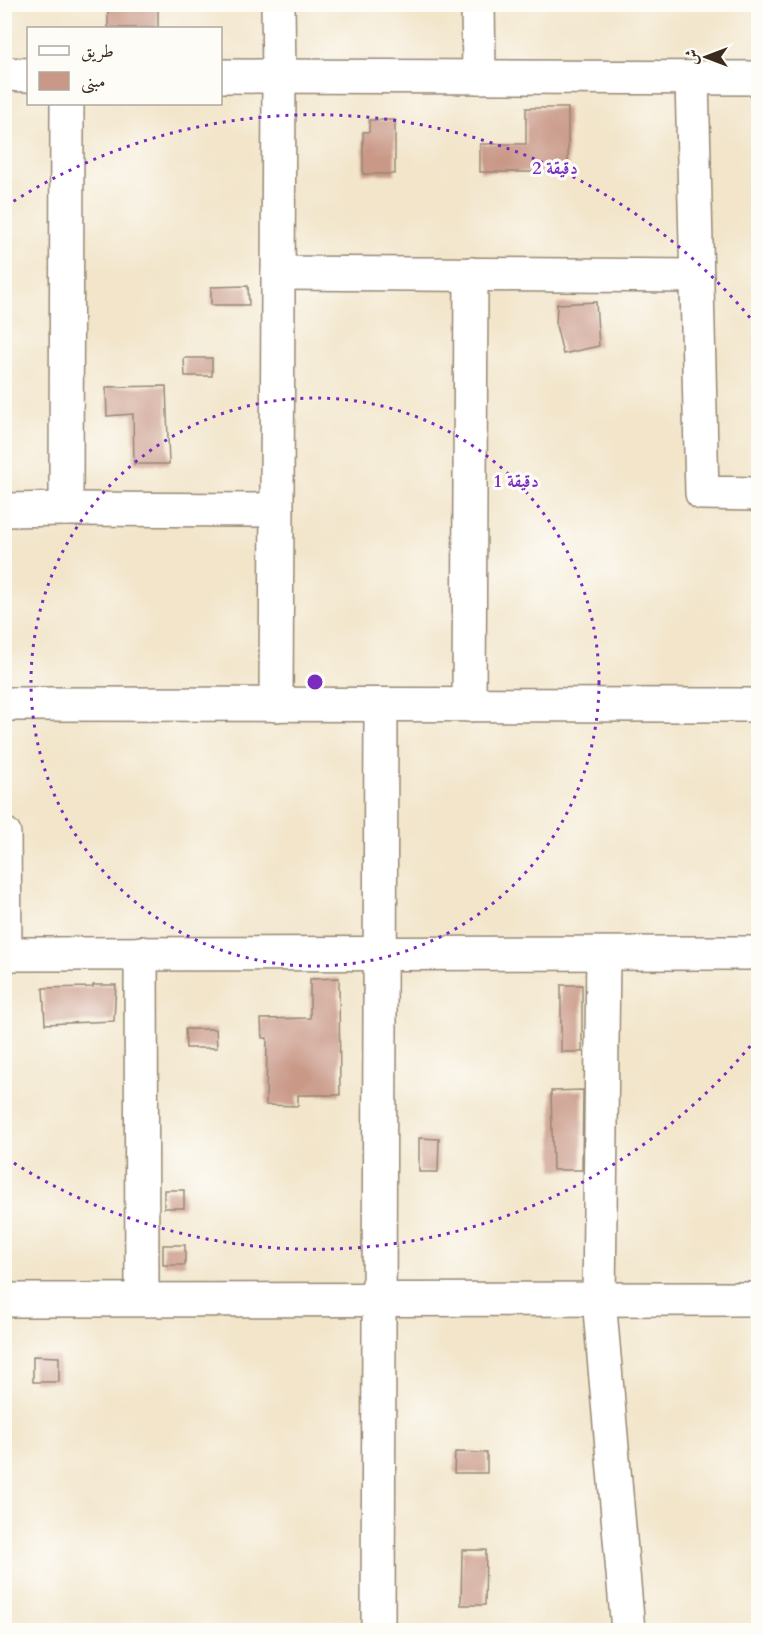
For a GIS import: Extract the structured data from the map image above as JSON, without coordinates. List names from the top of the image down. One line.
{"legend":["طريق","مبنى"],"north":"left","rings":["2 دقيقة","1 دقيقة"]}
